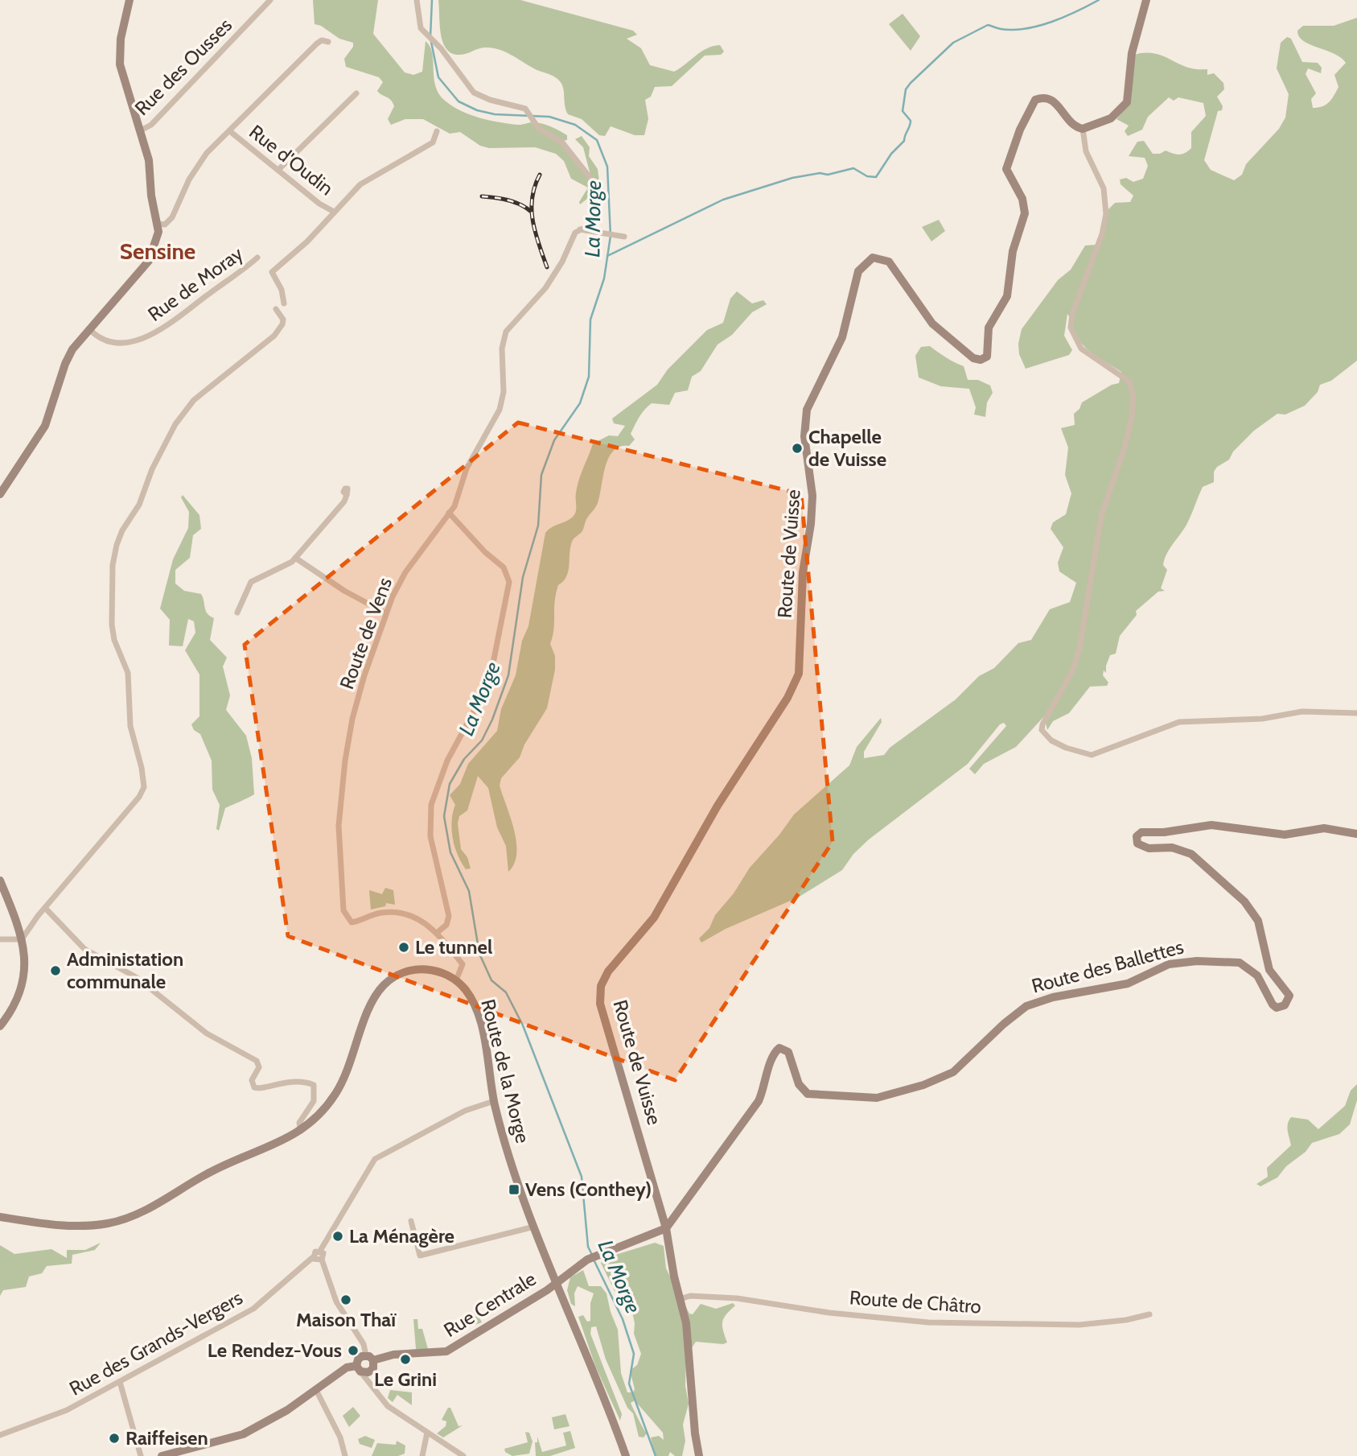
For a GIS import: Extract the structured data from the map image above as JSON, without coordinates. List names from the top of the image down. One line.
{"streets":{"street":["Rue des Ousses","Rue d'Oudin","Rue de Moray","Route de Vuisse","Route de Vens","Route des Ballettes","Route de la Morge","Route de Châtro","Rue Centrale","Rue des Grands-Vergers"]},"crossings":[["Route de Vuisse","Route des Ballettes"],["Route de Vuisse","Route de Châtro"],["Route de Vuisse","Rue Centrale"],["Route des Ballettes","Rue Centrale"],["Route de la Morge","Rue Centrale"]],"districts":["Sensine"],"water":["La Morge"],"places":{"other":["Chapelle de Vuisse","Le tunnel","Administation communale","La Ménagère","Maison Thaï","Le Rendez-Vous","Le Grini","Raiffeisen"],"transit":["Vens (Conthey)"]}}
